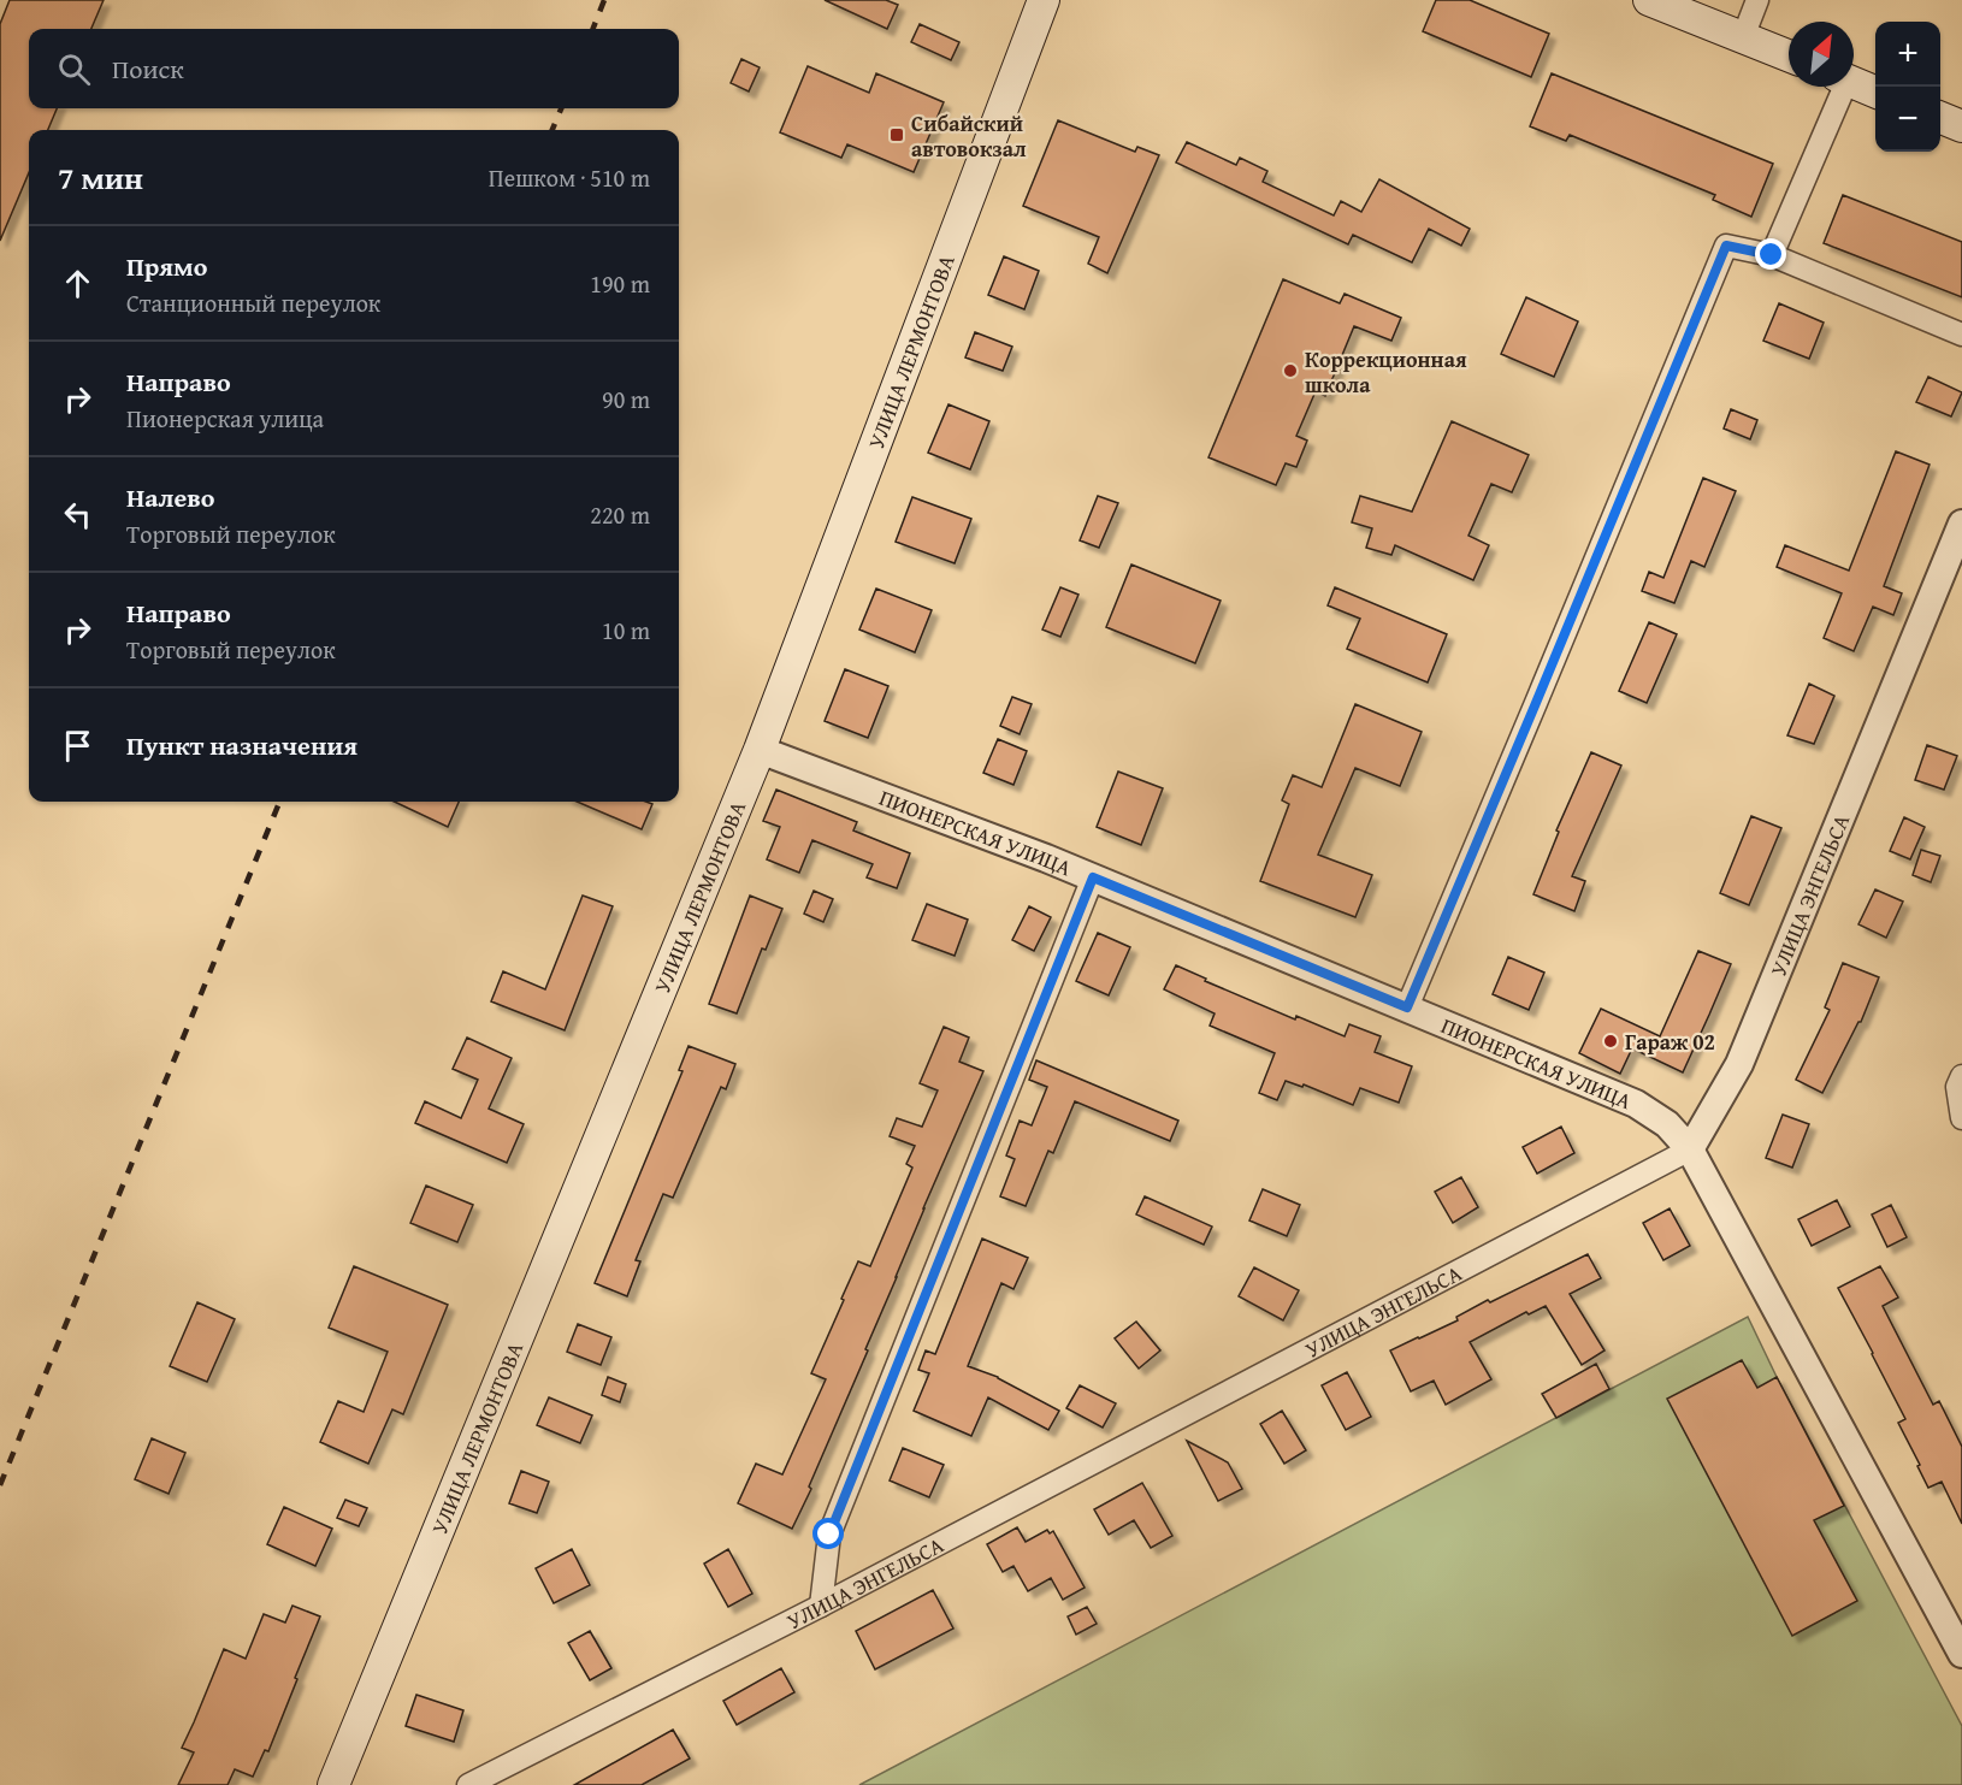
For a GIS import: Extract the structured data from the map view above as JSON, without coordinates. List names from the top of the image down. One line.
{"streets":{"main road":["УЛИЦА ЛЕРМОНТОВА"],"street":["ПИОНЕРСКАЯ УЛИЦА","УЛИЦА ЭНГЕЛЬСА"]},"crossings":[["УЛИЦА ЛЕРМОНТОВА","ПИОНЕРСКАЯ УЛИЦА"],["ПИОНЕРСКАЯ УЛИЦА","УЛИЦА ЭНГЕЛЬСА"]],"places":{"transit":["Сибайский автовокзал"],"other":["Коррекционная школа","Гараж 02"]},"north":"top right","page":{"map_buttons":["+","−"],"search":"Поиск","heading":["7 мин","Пешком · 510 m"],"list":[["Прямо","Станционный переулок","190 m"],["Направо","Пионерская улица","90 m"],["Налево","Торговый переулок","220 m"],["Направо","Торговый переулок","10 m"],"Пункт назначения"]}}
